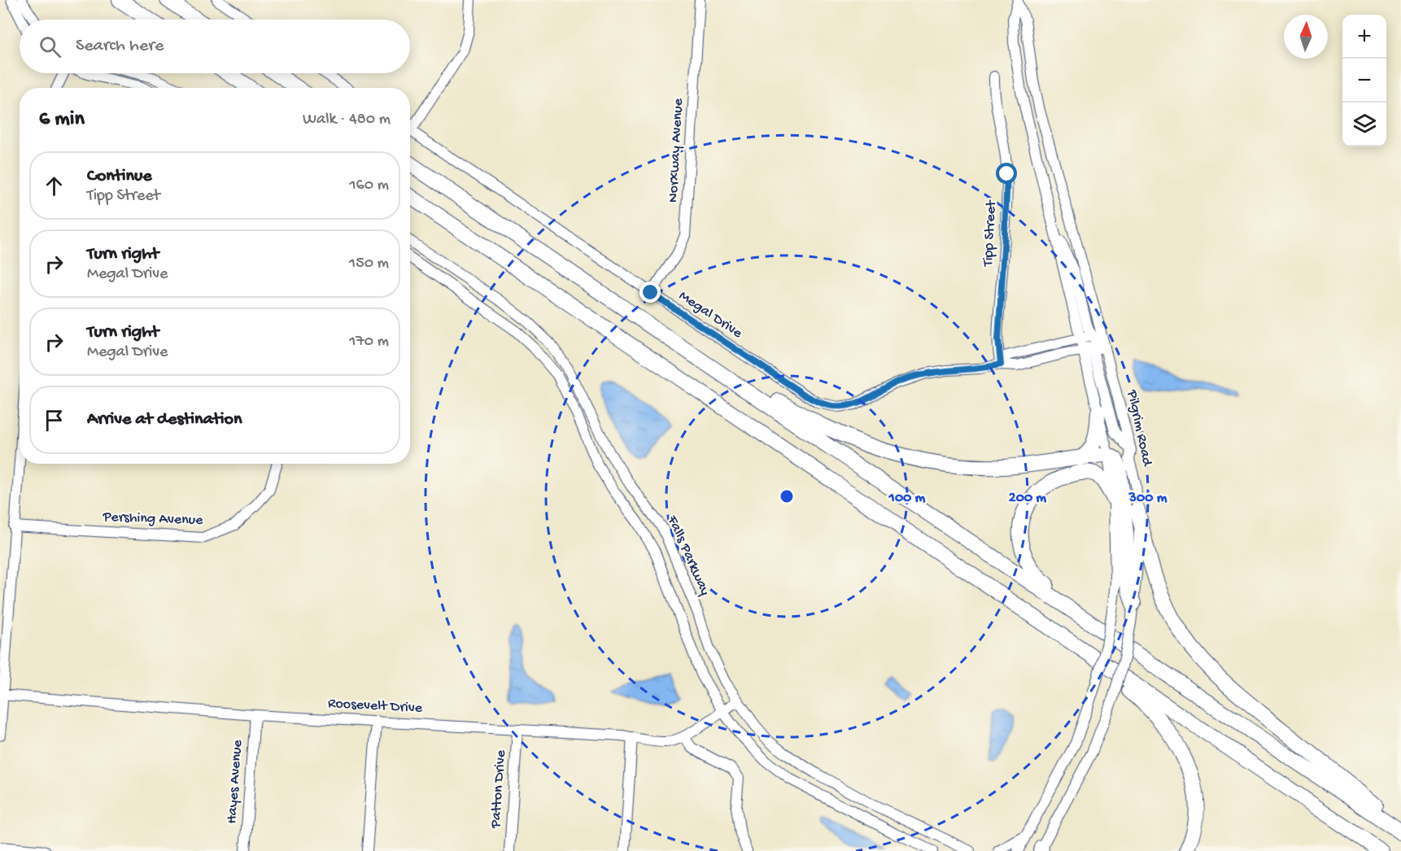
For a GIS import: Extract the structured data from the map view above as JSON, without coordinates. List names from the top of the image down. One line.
{"streets":{"street":["Norxway Avenue","Tipp Street","Megal Drive","Pilgrim Road","Pershing Avenue","Falls Parkway","Roosevelt Drive","Hayes Avenue","Patton Drive"]},"crossings":[["Norxway Avenue","Megal Drive"],["Tipp Street","Megal Drive"],["Megal Drive","Pilgrim Road"],["Falls Parkway","Roosevelt Drive"],["Roosevelt Drive","Hayes Avenue"],["Roosevelt Drive","Patton Drive"]],"north":"top","page":{"map_buttons":["+","−"],"search":"Search here","heading":["6 min","Walk · 480 m"],"list":[["Continue","Tipp Street","160 m"],["Turn right","Megal Drive","150 m"],["Turn right","Megal Drive","170 m"],"Arrive at destination"]},"rings":["100 m","200 m","300 m"]}
